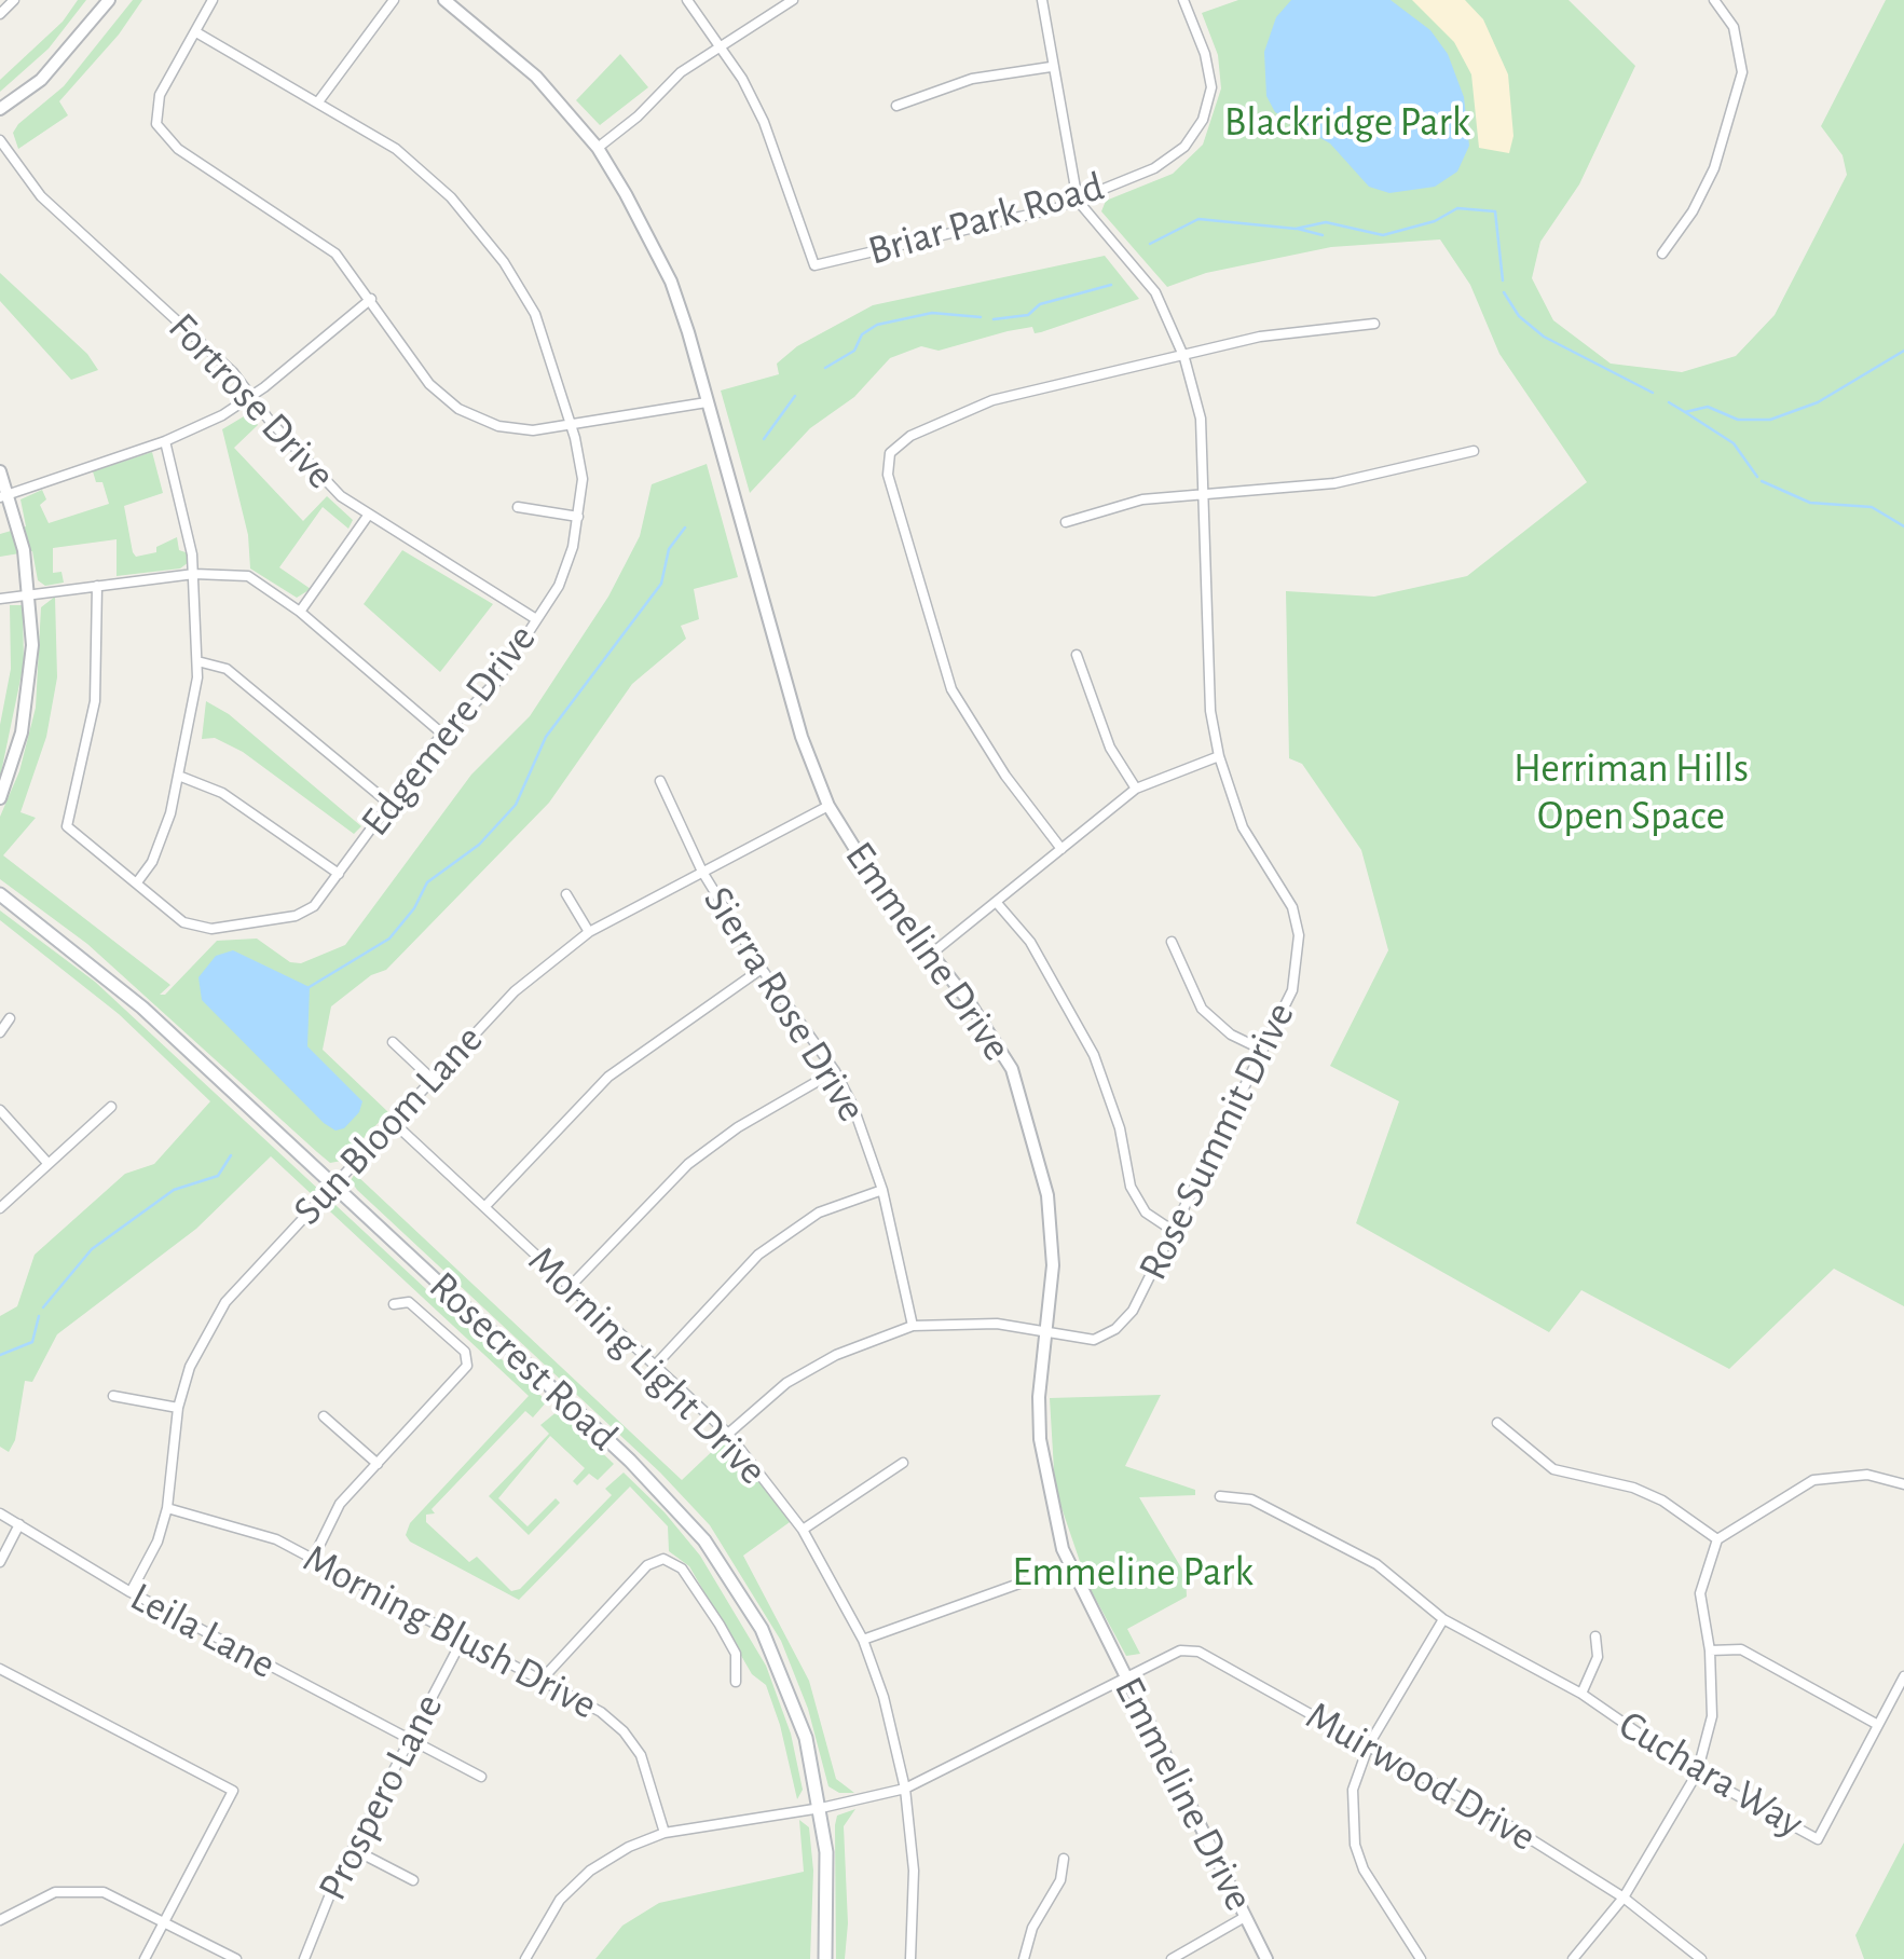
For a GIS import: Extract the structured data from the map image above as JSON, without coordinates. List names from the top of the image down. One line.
{"streets":{"main road":["Rosecrest Road"],"street":["Briar Park Road","Fortrose Drive","Edgemere Drive","Emmeline Drive","Sierra Rose Drive","Sun Bloom Lane","Rose Summit Drive","Morning Light Drive","Leila Lane","Morning Blush Drive","Cuchara Way","Muirwood Drive","Prospero Lane"]},"crossings":[["Briar Park Road","Rose Summit Drive"],["Fortrose Drive","Edgemere Drive"],["Emmeline Drive","Sun Bloom Lane"],["Emmeline Drive","Rose Summit Drive"],["Emmeline Drive","Muirwood Drive"],["Sierra Rose Drive","Sun Bloom Lane"],["Sierra Rose Drive","Rose Summit Drive"],["Sun Bloom Lane","Rosecrest Road"],["Sun Bloom Lane","Morning Light Drive"],["Sun Bloom Lane","Leila Lane"],["Sun Bloom Lane","Morning Blush Drive"],["Rose Summit Drive","Morning Light Drive"],["Rosecrest Road","Muirwood Drive"],["Morning Light Drive","Muirwood Drive"],["Leila Lane","Prospero Lane"],["Morning Blush Drive","Muirwood Drive"],["Morning Blush Drive","Prospero Lane"]],"parks":["Blackridge Park","Herriman Hills Open Space","Emmeline Park"]}
